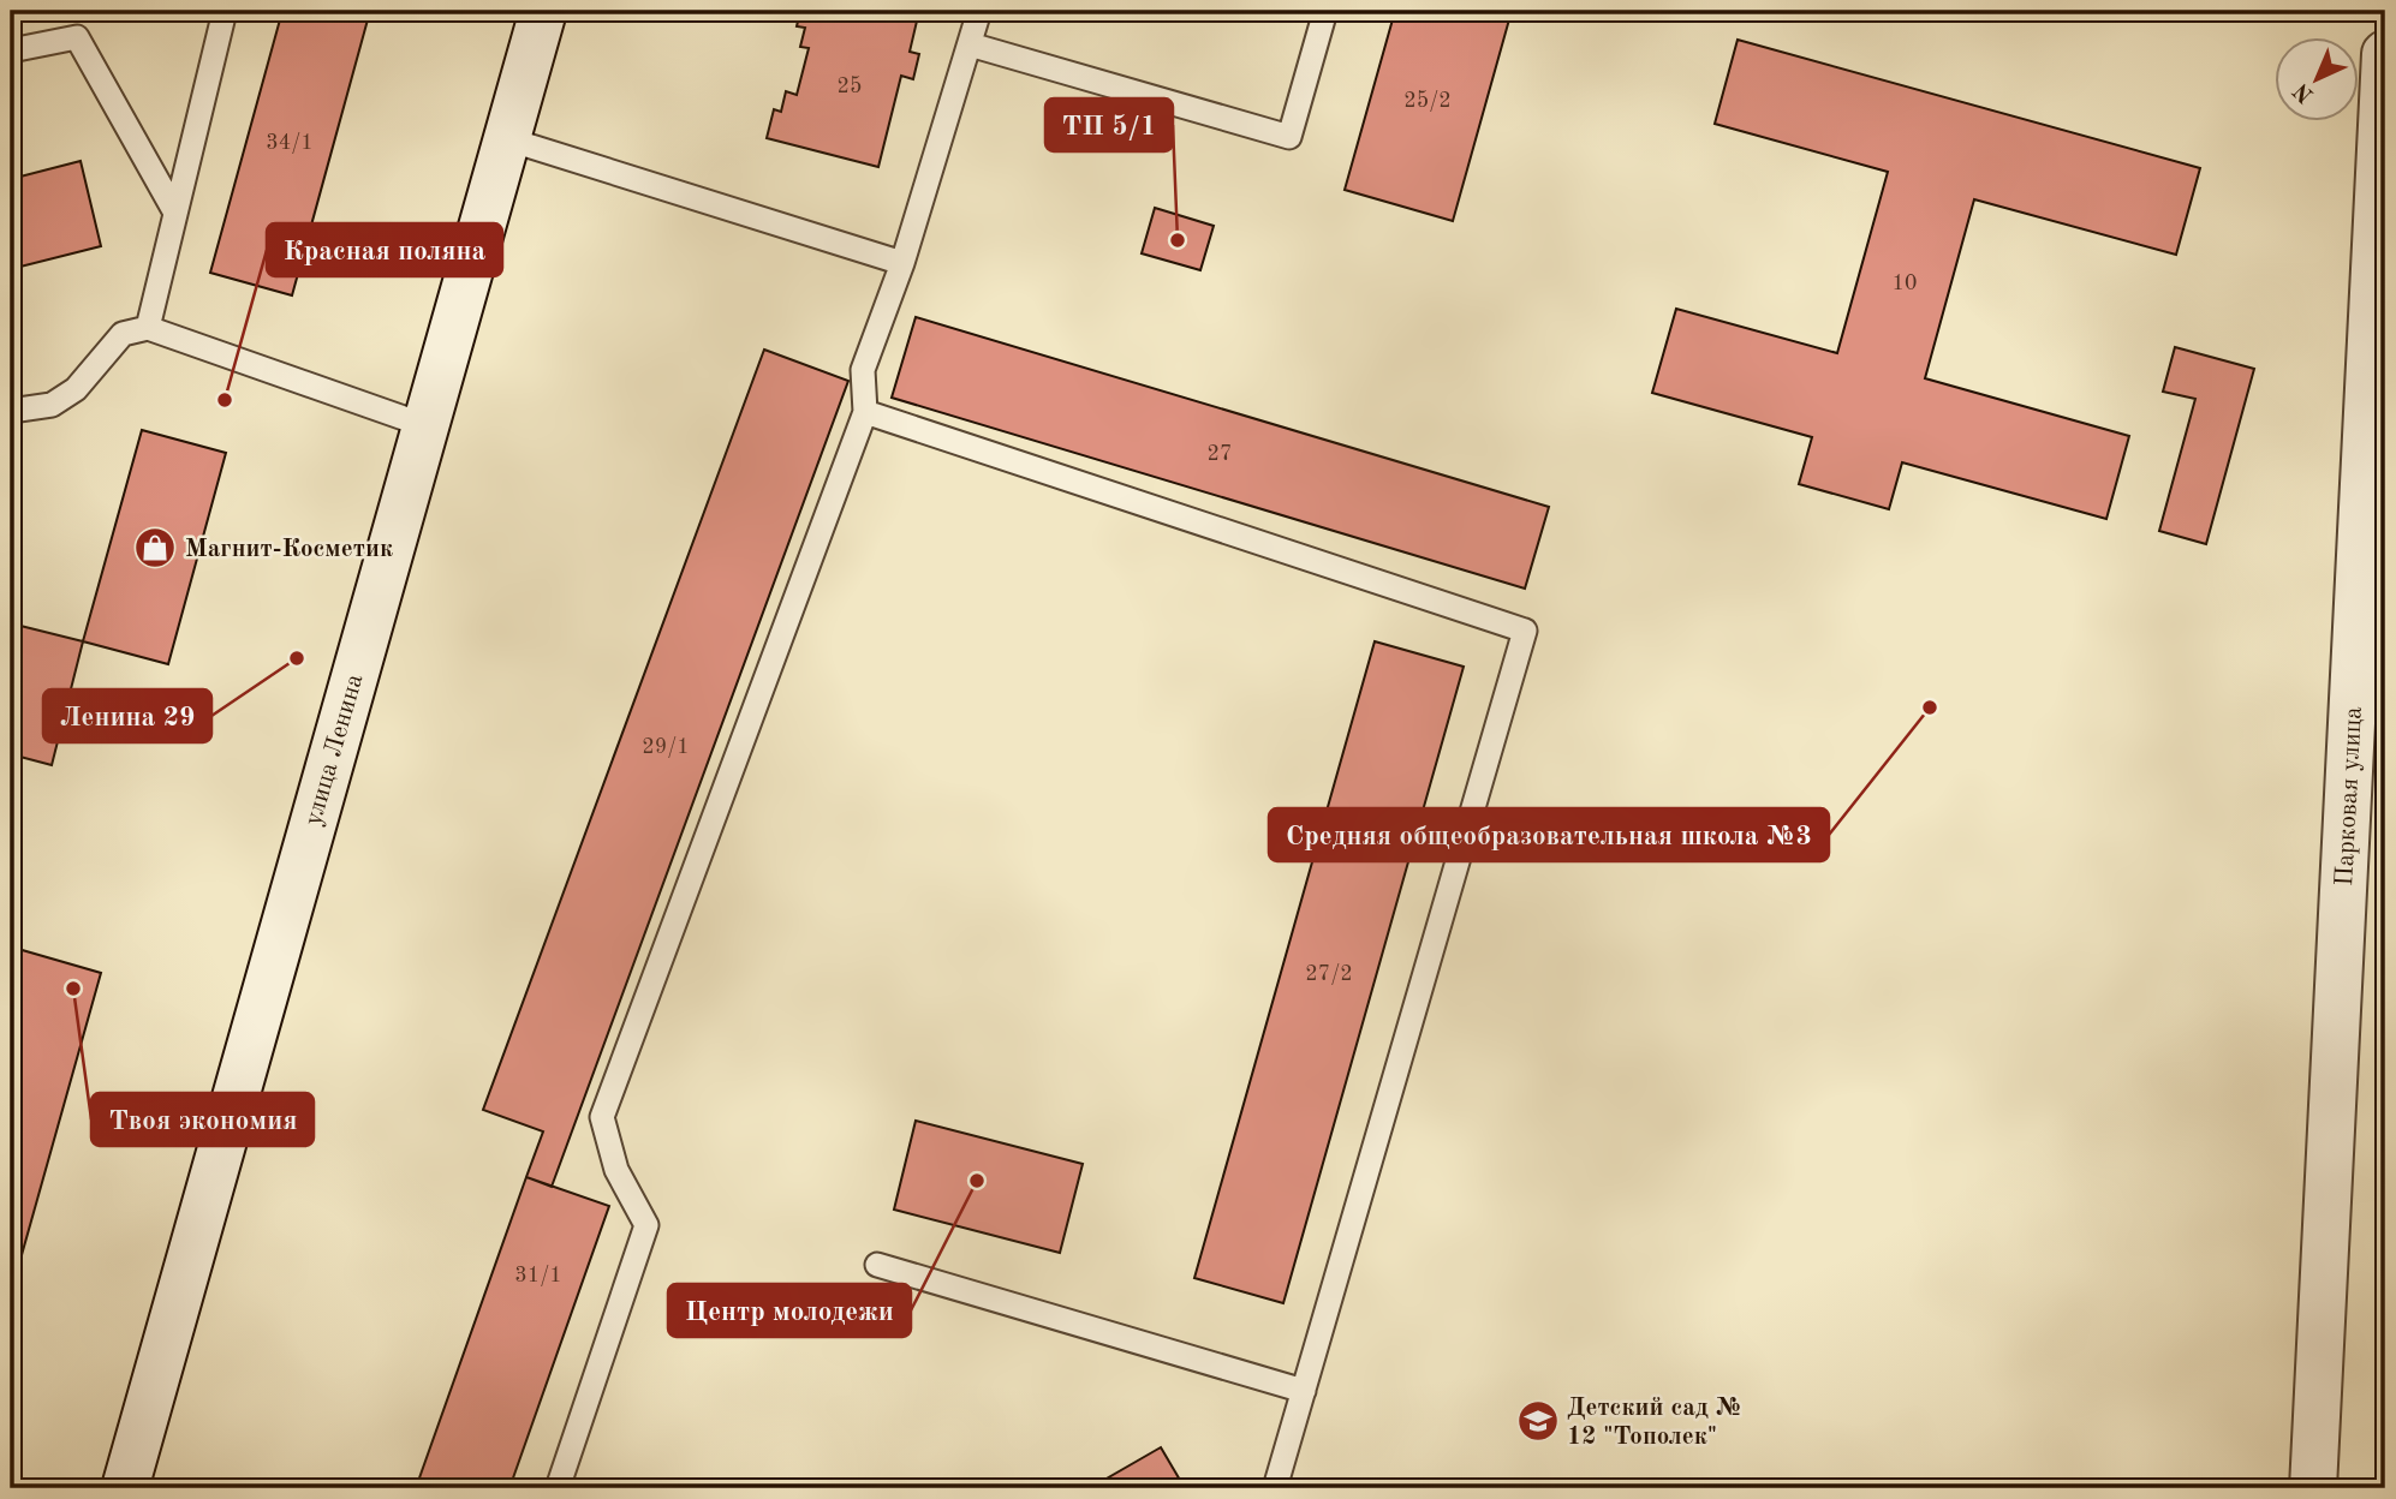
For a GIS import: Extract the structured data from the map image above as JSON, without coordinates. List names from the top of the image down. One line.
{"streets":{"main road":["улица Ленина","Парковая улица"]},"places":{"other":["ТП 5/1","Красная поляна","Ленина 29","Средняя общеобразовательная школа №3","Твоя экономия","Центр молодежи"],"shop":["Магнит-Косметик"],"school or university":["Детский сад № 12 \"Тополек\""]},"house_numbers":["25","25/2","34/1","10","27","29/1","27/2","31/1"],"north":"bottom left"}
